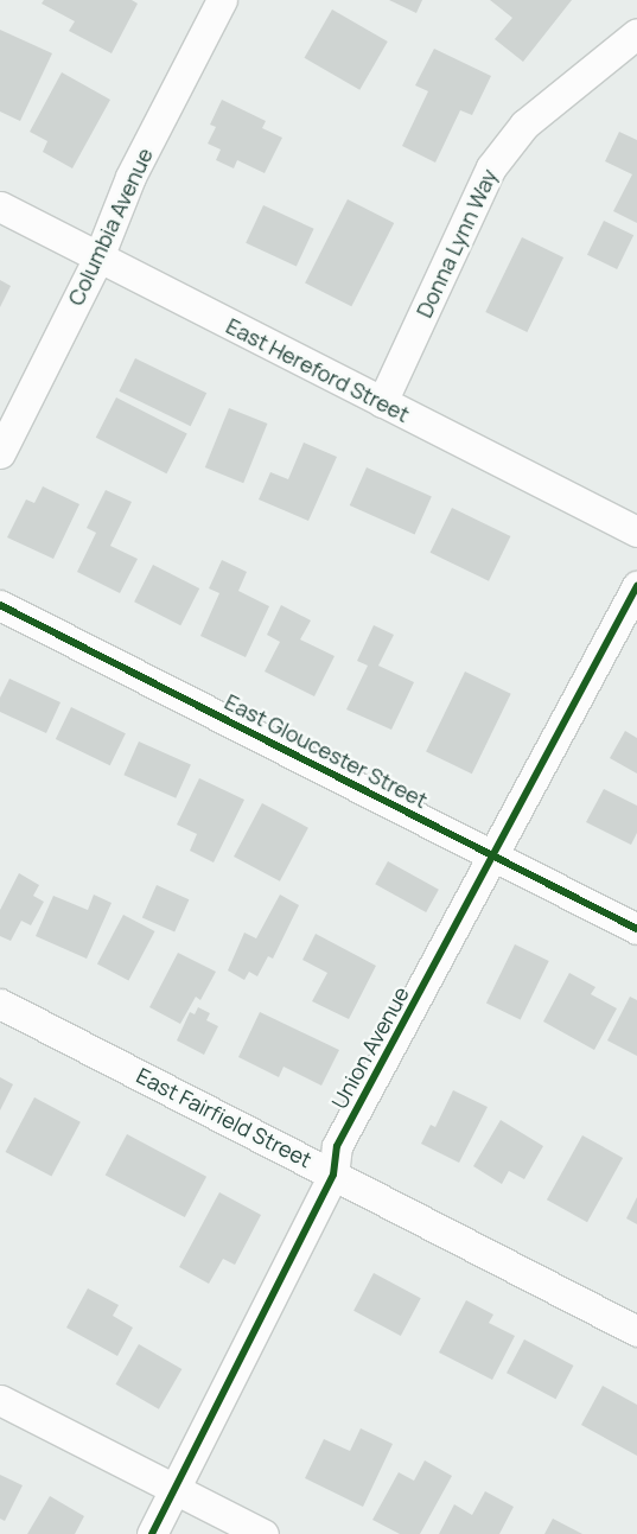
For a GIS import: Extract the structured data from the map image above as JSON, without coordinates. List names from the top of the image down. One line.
{"streets":{"street":["Columbia Avenue","Donna Lynn Way","East Hereford Street","East Gloucester Street","Union Avenue","East Fairfield Street"]},"crossings":[["Columbia Avenue","East Hereford Street"],["Donna Lynn Way","East Hereford Street"],["East Gloucester Street","Union Avenue"],["Union Avenue","East Fairfield Street"]]}
